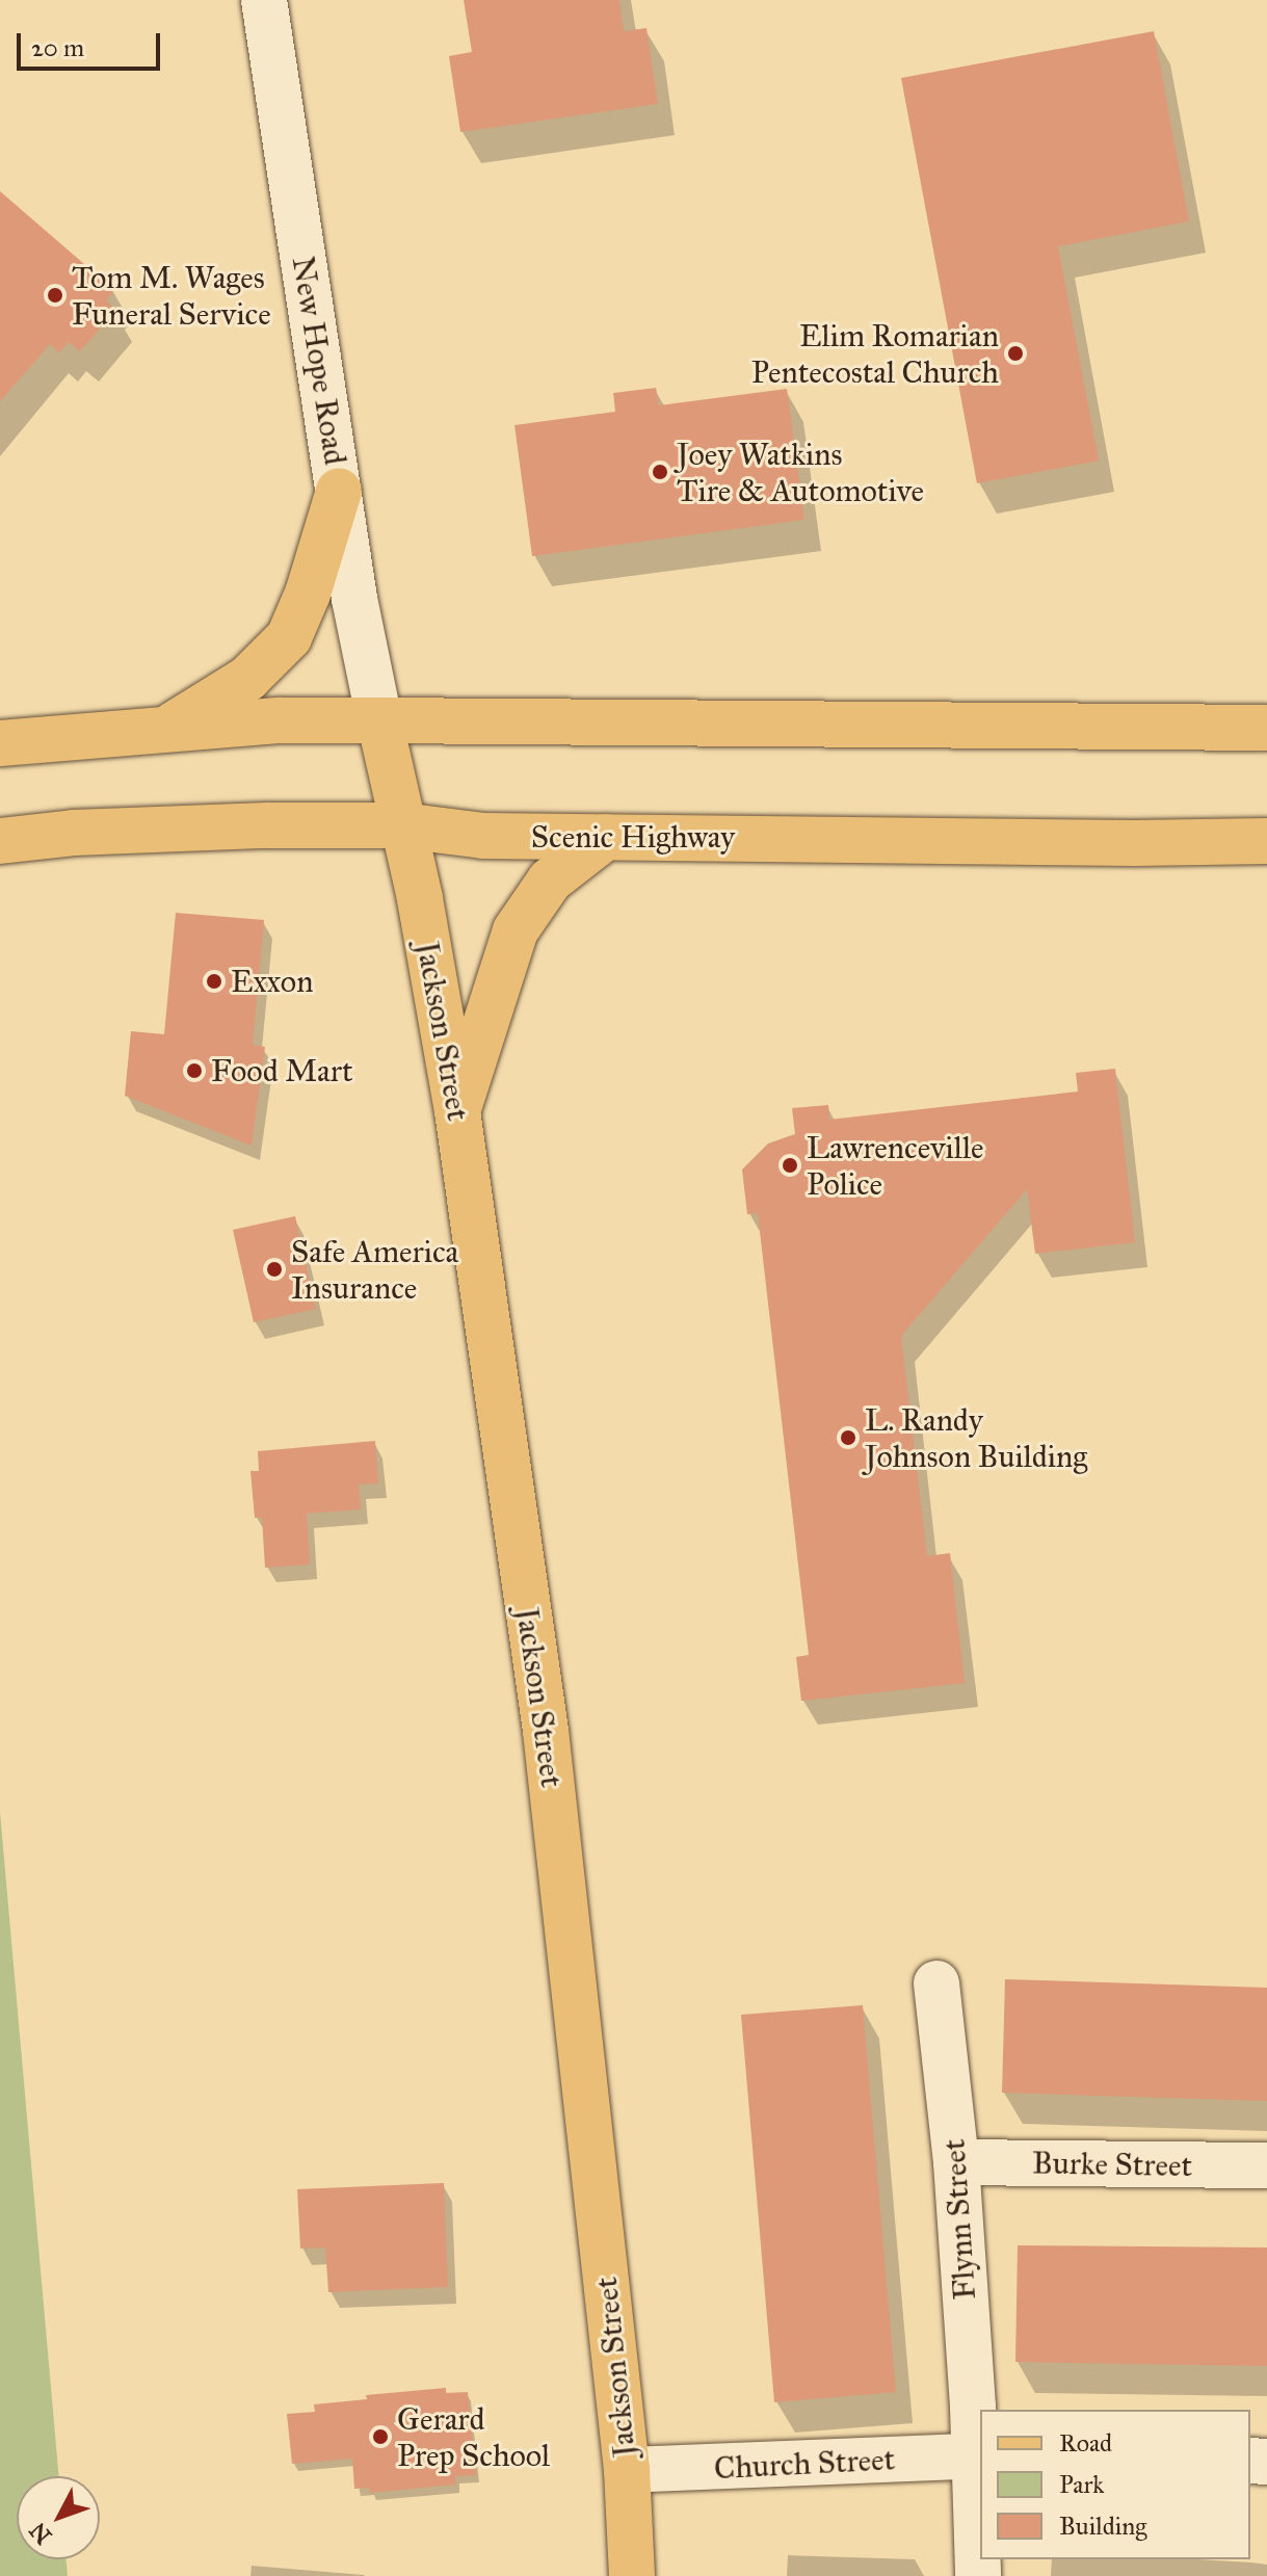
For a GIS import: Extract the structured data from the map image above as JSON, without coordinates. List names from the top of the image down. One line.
{"streets":{"main road":["Scenic Highway","Jackson Street"],"street":["New Hope Road","Burke Street","Flynn Street","Church Street"]},"crossings":[["New Hope Road","Jackson Street"],["Scenic Highway","Jackson Street"],["Jackson Street","Church Street"],["Burke Street","Flynn Street"],["Flynn Street","Church Street"]],"places":["Tom M. Wages Funeral Service","Elim Romarian Pentecostal Church","Joey Watkins Tire & Automotive","Exxon","Food Mart","Lawrenceville Police","Safe America Insurance","L. Randy Johnson Building","Gerard Prep School"],"legend":["Road","Park","Building"],"scale_bar":"20 m","north":"bottom left"}
